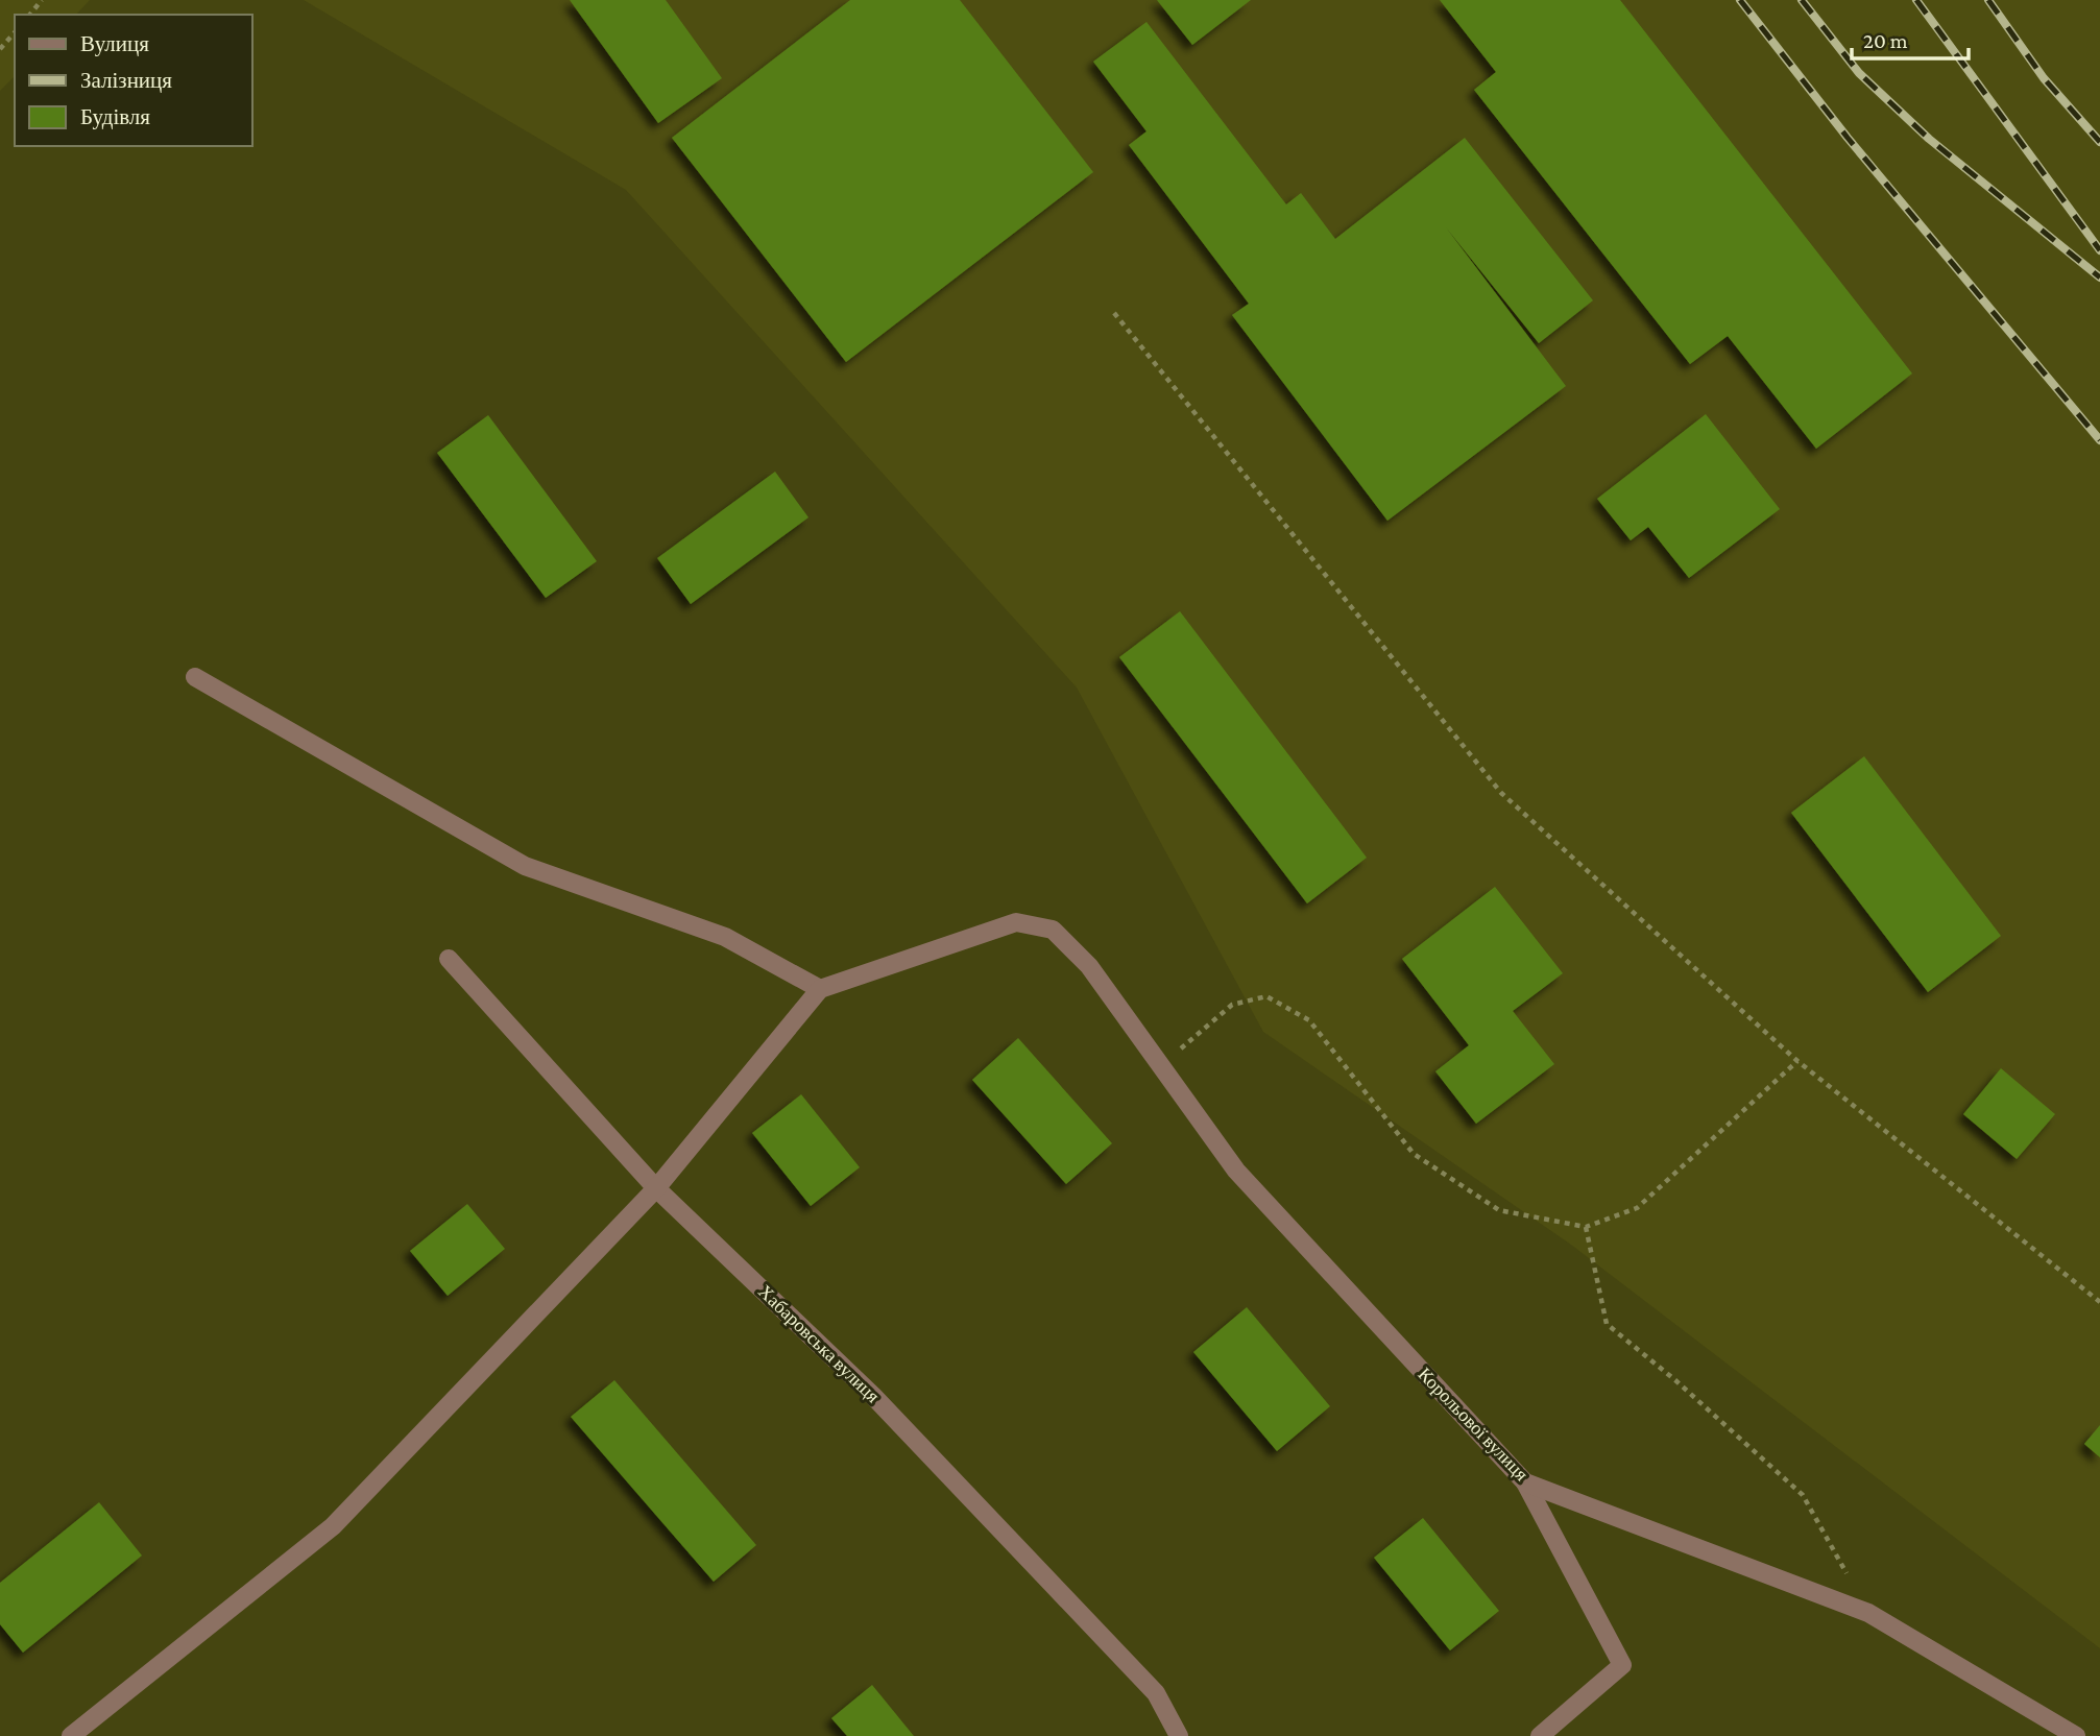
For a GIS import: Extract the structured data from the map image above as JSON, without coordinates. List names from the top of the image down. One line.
{"streets":{"street":["Хабаровська вулиця","Корольової вулиця"]},"legend":["Вулиця","Залізниця","Будівля"],"scale_bar":"20 m"}
